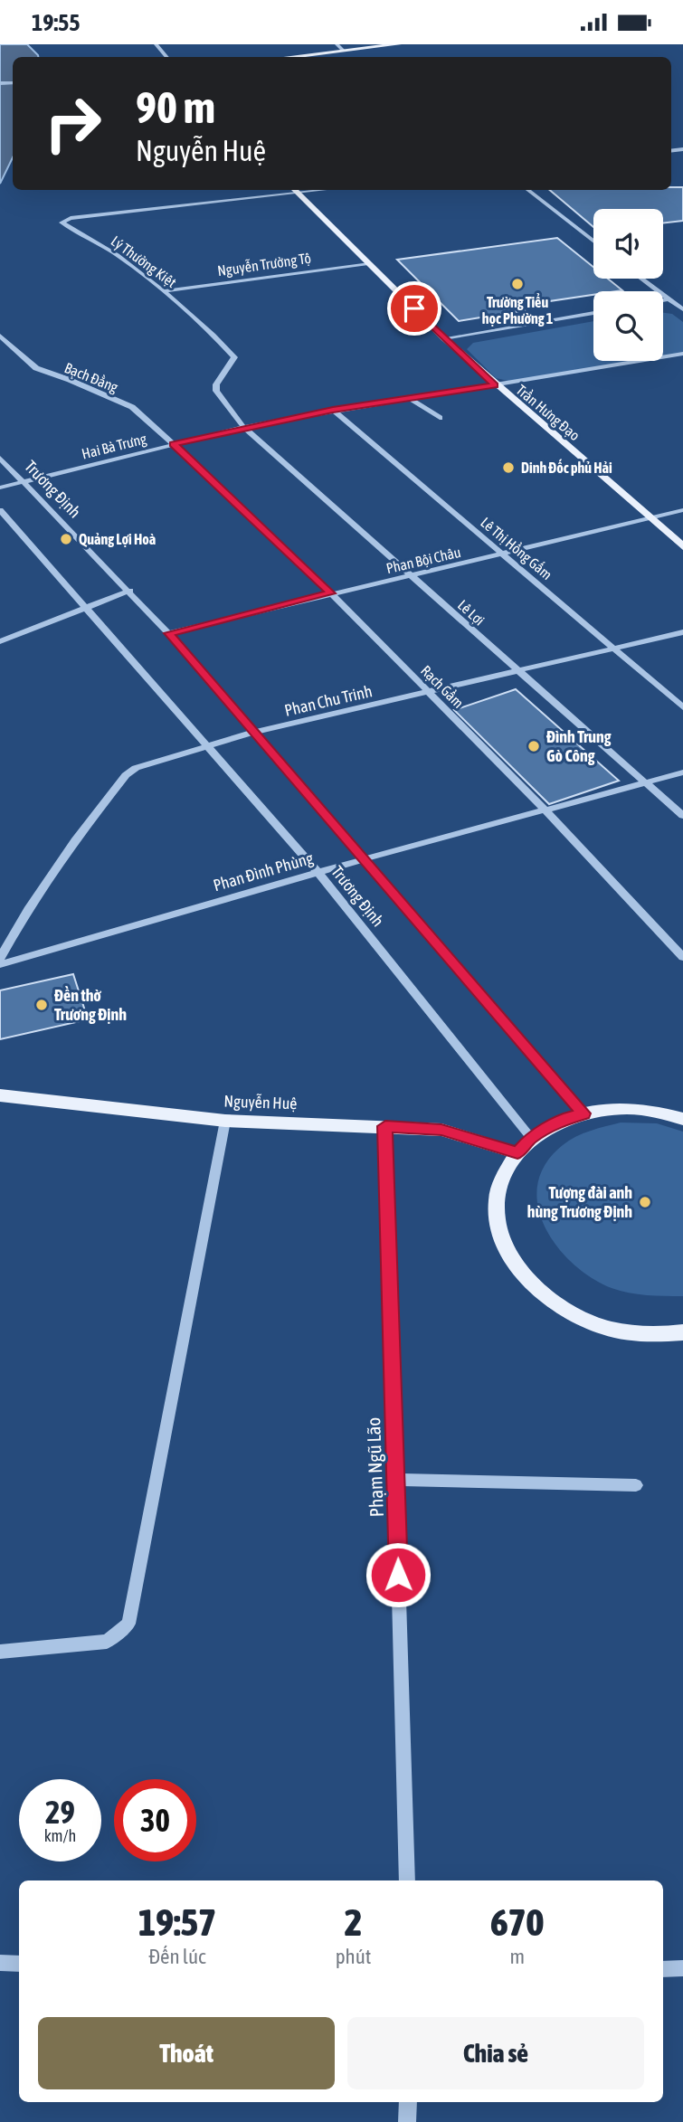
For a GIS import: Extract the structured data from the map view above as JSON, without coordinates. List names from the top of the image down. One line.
{"streets":{"main road":["Trần Hưng Đạo","Nguyễn Huệ"],"street":["Lý Thường Kiệt","Nguyễn Trường Tộ","Bạch Đằng","Hai Bà Trưng","Trương Định","Lê Thị Hồng Gấm","Phan Bội Châu","Lê Lợi","Rạch Gầm","Phan Chu Trinh","Phan Đình Phùng","Phạm Ngũ Lão"]},"crossings":[["Lý Thường Kiệt","Nguyễn Trường Tộ"],["Lý Thường Kiệt","Trần Hưng Đạo"],["Lý Thường Kiệt","Hai Bà Trưng"],["Lý Thường Kiệt","Lê Lợi"],["Nguyễn Trường Tộ","Trần Hưng Đạo"],["Bạch Đằng","Hai Bà Trưng"],["Bạch Đằng","Rạch Gầm"],["Trần Hưng Đạo","Hai Bà Trưng"],["Trần Hưng Đạo","Phan Bội Châu"],["Hai Bà Trưng","Trương Định"],["Hai Bà Trưng","Lê Thị Hồng Gấm"],["Hai Bà Trưng","Lê Lợi"],["Hai Bà Trưng","Rạch Gầm"],["Trương Định","Phan Bội Châu"],["Trương Định","Phan Chu Trinh"],["Trương Định","Phan Đình Phùng"],["Lê Thị Hồng Gấm","Phan Bội Châu"],["Lê Thị Hồng Gấm","Phan Chu Trinh"],["Phan Bội Châu","Lê Lợi"],["Phan Bội Châu","Rạch Gầm"],["Lê Lợi","Phan Chu Trinh"],["Lê Lợi","Phan Đình Phùng"],["Rạch Gầm","Phan Chu Trinh"],["Rạch Gầm","Phan Đình Phùng"],["Nguyễn Huệ","Phạm Ngũ Lão"]],"places":["Trường Tiểu học Phường 1","Dinh Đốc phủ Hải","Quảng Lợi Hoà","Đình Trung Gò Công","Đền thờ Trương Định","Tượng đài anh hùng Trương Định"],"page":{"status":"19:55","turn":["90 m","Nguyễn Huệ"],"speed":"29 km/h","limit":"30","eta":["19:57","Đến lúc","2","phút","670","m"],"buttons":["Thoát","Chia sẻ"]}}
